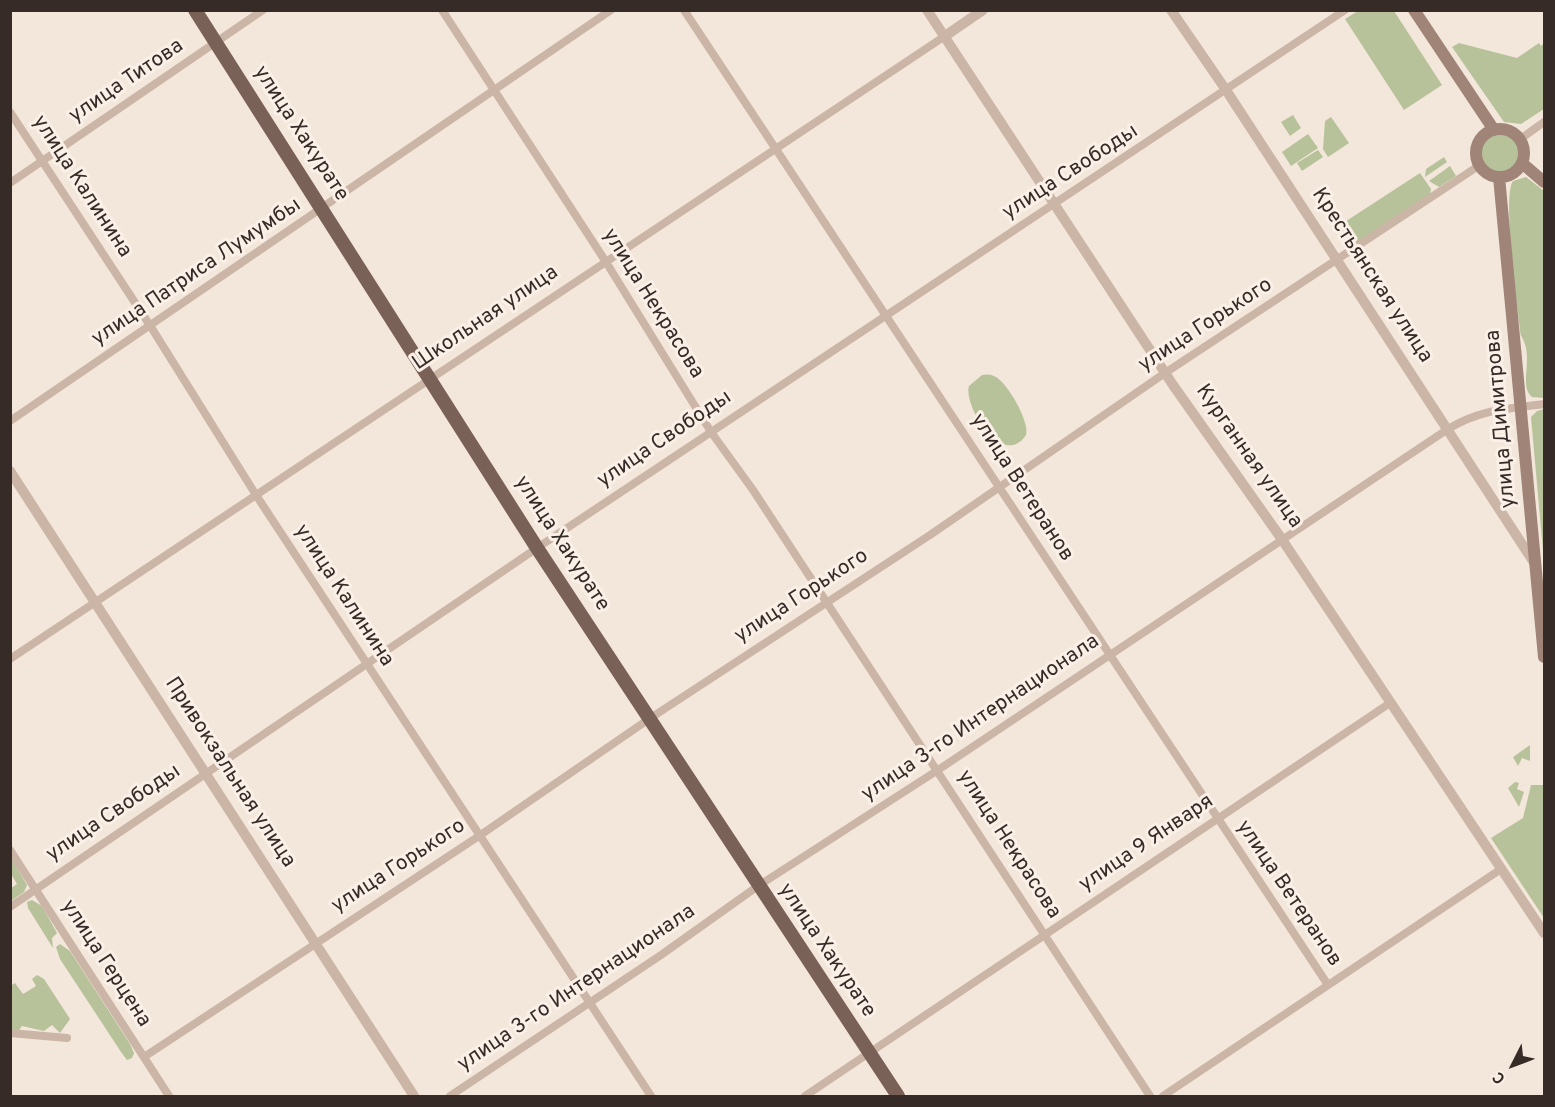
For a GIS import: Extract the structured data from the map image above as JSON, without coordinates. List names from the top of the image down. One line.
{"streets":{"main road":["улица Хакурате","улица Димитрова"],"street":["улица Титова","улица Свободы","улица Калинина","улица Патриса Лумумбы","Крестьянская улица","улица Некрасова","Школьная улица","улица Горького","Курганная улица","улица Ветеранов","улица 3-го Интернационала","Привокзальная улица","улица 9 Января","улица Герцена"]},"crossings":[["улица Титова","улица Хакурате"],["улица Титова","улица Калинина"],["улица Хакурате","улица Свободы"],["улица Хакурате","улица Патриса Лумумбы"],["улица Хакурате","Школьная улица"],["улица Хакурате","улица Горького"],["улица Хакурате","улица 3-го Интернационала"],["улица Хакурате","улица 9 Января"],["улица Свободы","улица Калинина"],["улица Свободы","Крестьянская улица"],["улица Свободы","улица Некрасова"],["улица Свободы","Курганная улица"],["улица Свободы","улица Ветеранов"],["улица Свободы","Привокзальная улица"],["улица Свободы","улица Герцена"],["улица Калинина","улица Патриса Лумумбы"],["улица Калинина","Школьная улица"],["улица Калинина","улица Горького"],["улица Калинина","улица 3-го Интернационала"],["улица Патриса Лумумбы","улица Некрасова"],["Крестьянская улица","улица Горького"],["Крестьянская улица","улица Димитрова"],["Крестьянская улица","улица 3-го Интернационала"],["улица Некрасова","Школьная улица"],["улица Некрасова","улица Горького"],["улица Некрасова","улица 3-го Интернационала"],["улица Некрасова","улица 9 Января"],["Школьная улица","Курганная улица"],["Школьная улица","улица Ветеранов"],["Школьная улица","Привокзальная улица"],["улица Горького","улица Димитрова"],["улица Горького","Курганная улица"],["улица Горького","улица Ветеранов"],["улица Горького","Привокзальная улица"],["улица Горького","улица Герцена"],["улица Димитрова","улица 3-го Интернационала"],["Курганная улица","улица 3-го Интернационала"],["Курганная улица","улица 9 Января"],["улица Ветеранов","улица 3-го Интернационала"],["улица Ветеранов","улица 9 Января"]],"north":"bottom left"}
